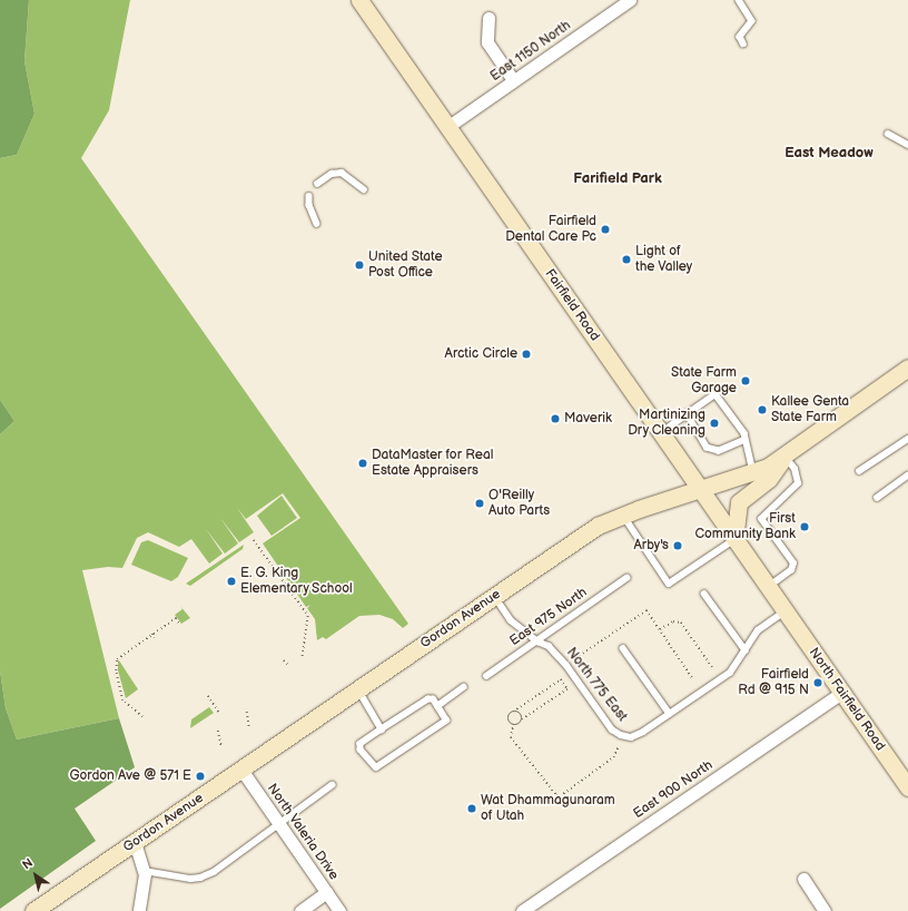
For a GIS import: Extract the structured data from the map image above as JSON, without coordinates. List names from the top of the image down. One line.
{"streets":{"main road":["Fairfield Road","Gordon Avenue","North Fairfield Road"],"street":["East 1150 North","East 900 North","North Valeria Drive"],"lane":["East 975 North","North 775 East"]},"crossings":[["East 1150 North","Fairfield Road"],["Fairfield Road","Gordon Avenue"],["Fairfield Road","North Fairfield Road"],["East 975 North","North 775 East"],["Gordon Avenue","North 775 East"],["Gordon Avenue","North Valeria Drive"],["North Fairfield Road","East 900 North"]],"districts":["East Meadow","Farifield Park"],"places":["Fairfield Dental Care Pc","Light of the Valley","United State Post Office","Arctic Circle","State Farm Garage","Kallee Genta State Farm","Maverik","Martinizing Dry Cleaning","DataMaster for Real Estate Appraisers","O'Reilly Auto Parts","First Community Bank","Arby's","E. G. King Elementary School","Fairfield Rd @ 915 N","Gordon Ave @ 571 E","Wat Dhammagunaram of Utah"],"north":"top left"}
